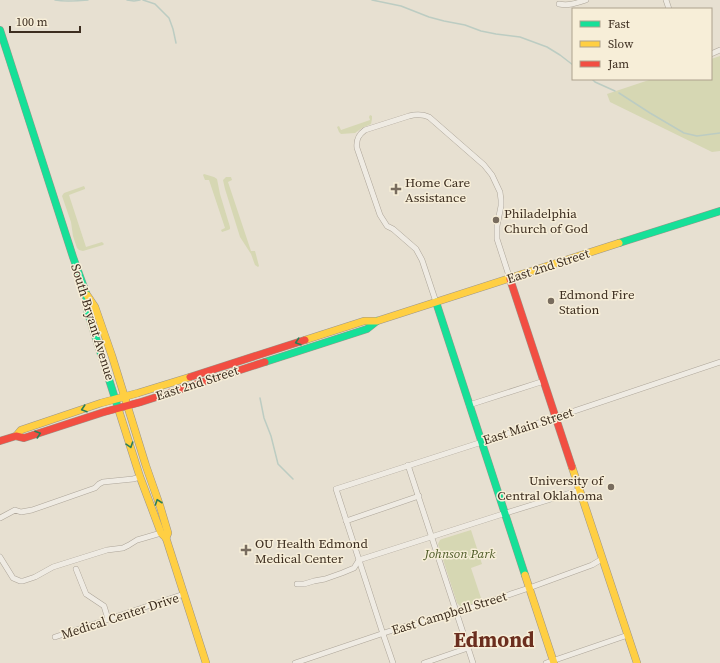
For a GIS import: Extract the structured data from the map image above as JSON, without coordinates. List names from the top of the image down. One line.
{"streets":{"main road":["East 2nd Street","South Bryant Avenue"],"street":["East Main Street","East Campbell Street","Medical Center Drive"]},"crossings":[["East 2nd Street","South Bryant Avenue"]],"districts":["Edmond"],"parks":["Johnson Park"],"places":{"health":["Home Care Assistance","OU Health Edmond Medical Center"],"other":["Philadelphia Church of God","Edmond Fire Station","University of Central Oklahoma"]},"legend":["Fast","Slow","Jam"],"scale_bar":"100 m"}
